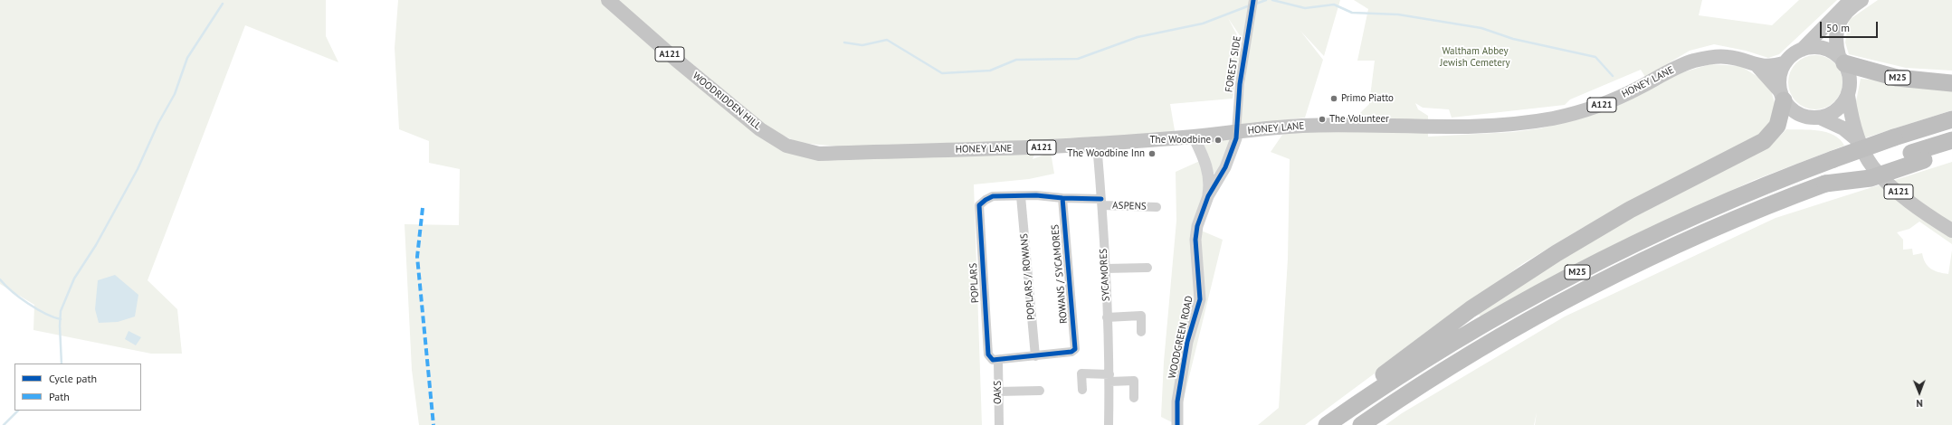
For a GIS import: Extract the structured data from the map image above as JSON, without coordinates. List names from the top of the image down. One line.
{"streets":{"highway":["M25"],"main road":["A121","HONEY LANE","WOODRIDDEN HILL"],"street":["FOREST SIDE","ASPENS","ROWANS / SYCAMORES","SYCAMORES","POPLARS / ROWANS","POPLARS","WOODGREEN ROAD","OAKS"]},"crossings":[["A121","M25"],["A121","HONEY LANE"],["FOREST SIDE","HONEY LANE"],["FOREST SIDE","WOODGREEN ROAD"],["M25","HONEY LANE"],["HONEY LANE","WOODRIDDEN HILL"],["HONEY LANE","SYCAMORES"],["HONEY LANE","WOODGREEN ROAD"],["ASPENS","ROWANS / SYCAMORES"],["ASPENS","SYCAMORES"],["ASPENS","POPLARS / ROWANS"],["ASPENS","POPLARS"],["ROWANS / SYCAMORES","POPLARS / ROWANS"],["POPLARS / ROWANS","POPLARS"],["POPLARS","OAKS"]],"parks":["Waltham Abbey Jewish Cemetery"],"places":["Primo Piatto","The Volunteer","The Woodbine","The Woodbine Inn"],"legend":["Cycle path","Path"],"scale_bar":"50 m","north":"bottom"}
